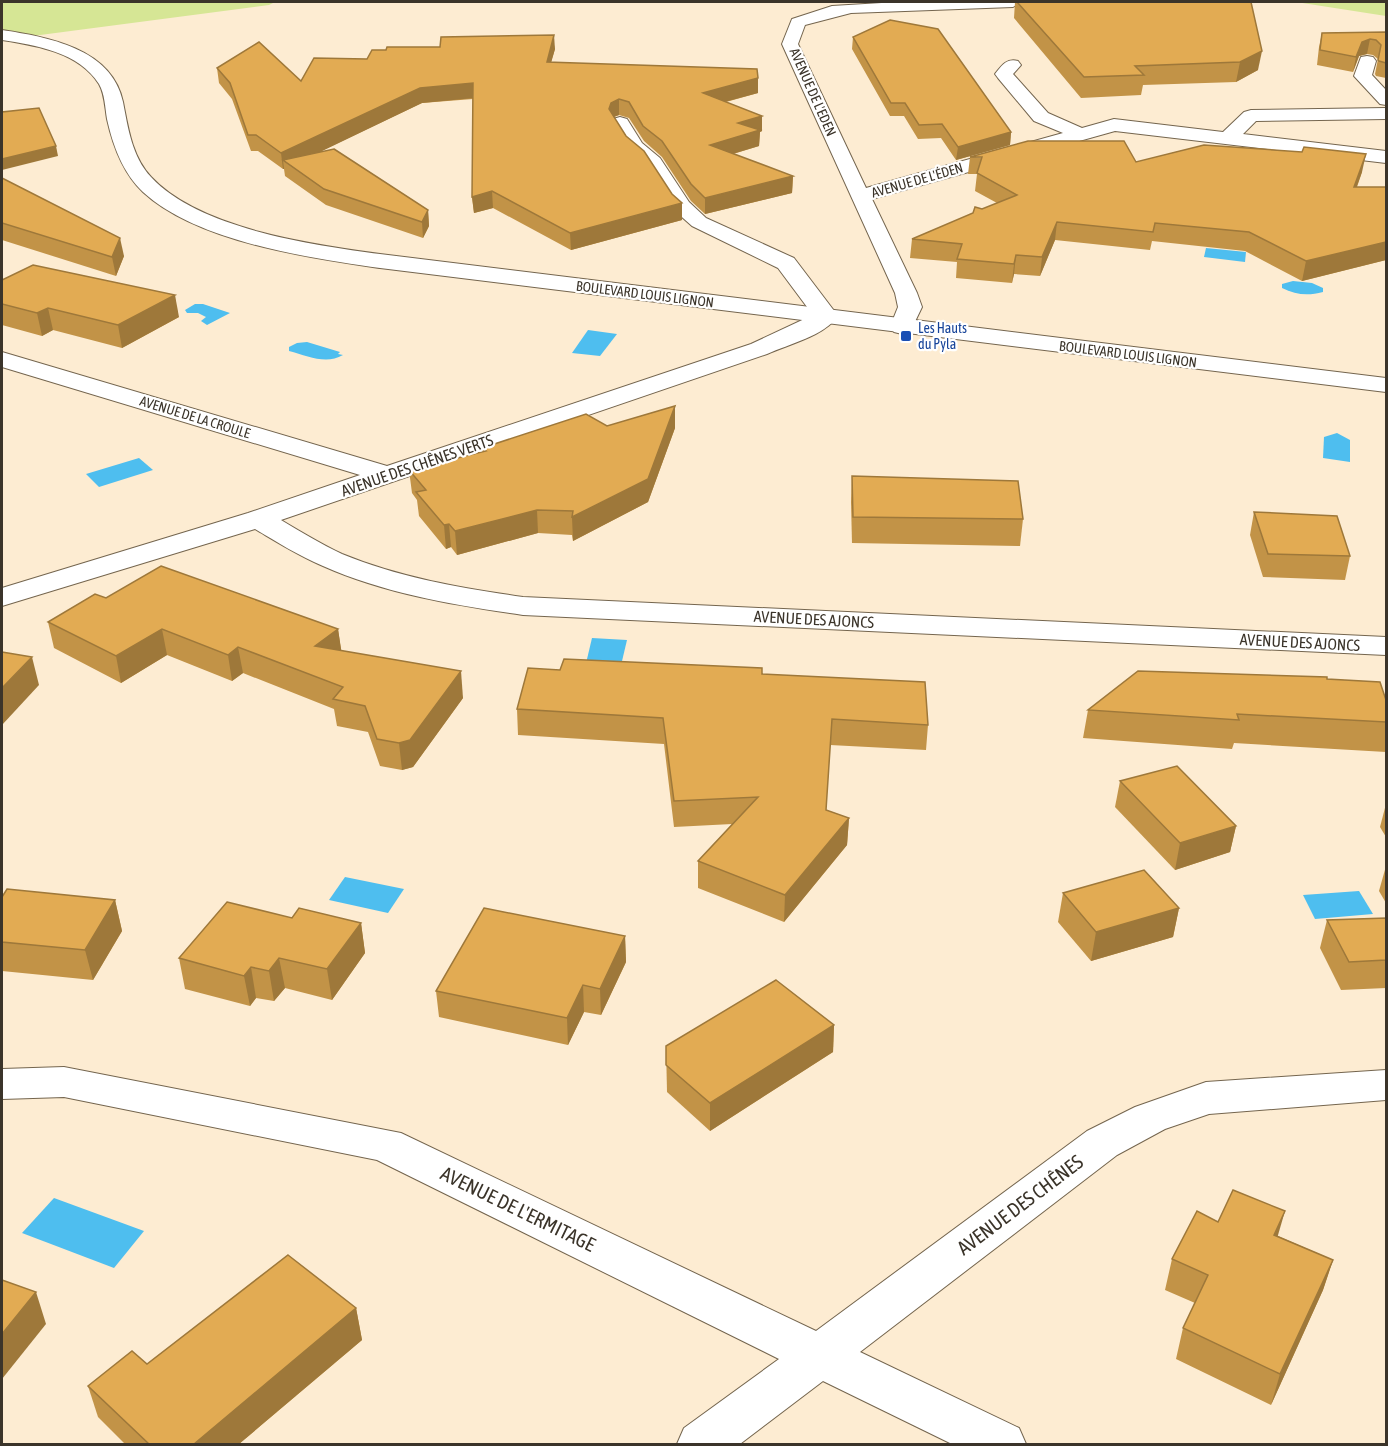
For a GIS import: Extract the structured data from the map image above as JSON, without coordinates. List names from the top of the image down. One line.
{"streets":{"street":["AVENUE DE L'EDEN","AVENUE DE L'ÉDEN","BOULEVARD LOUIS LIGNON","AVENUE DE LA CROULE","AVENUE DES CHÊNES VERTS","AVENUE DES AJONCS","AVENUE DES CHÊNES","AVENUE DE L'ERMITAGE"]},"crossings":[["AVENUE DE L'EDEN","AVENUE DE L'ÉDEN"],["AVENUE DE L'ÉDEN","BOULEVARD LOUIS LIGNON"],["BOULEVARD LOUIS LIGNON","AVENUE DES CHÊNES VERTS"],["AVENUE DE LA CROULE","AVENUE DES CHÊNES VERTS"],["AVENUE DES CHÊNES VERTS","AVENUE DES AJONCS"],["AVENUE DES CHÊNES","AVENUE DE L'ERMITAGE"]],"places":{"transit":["Les Hauts du Pyla"]}}
